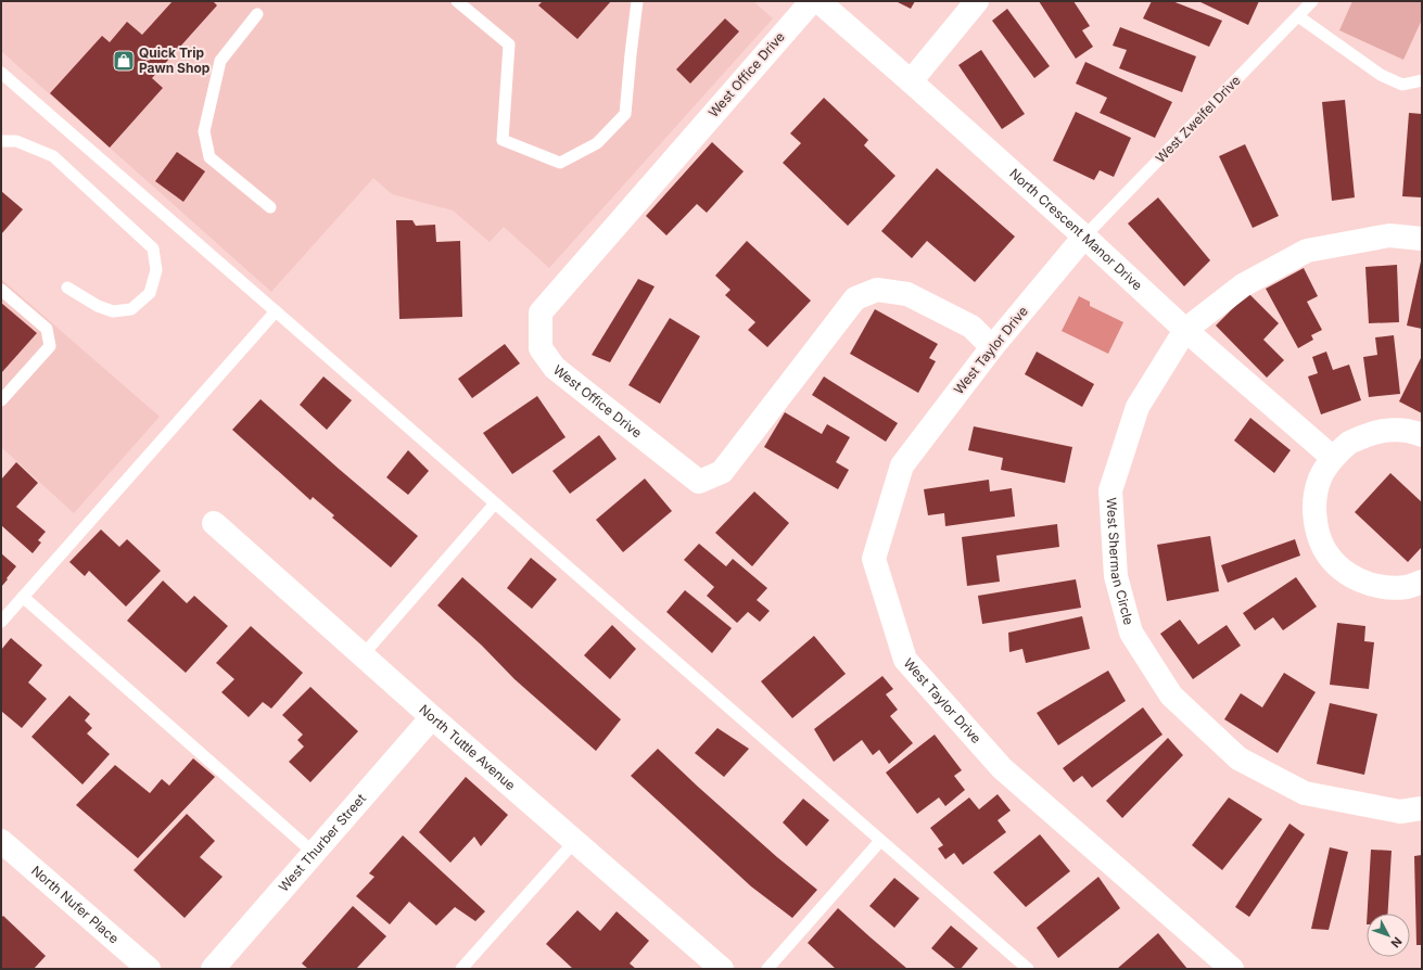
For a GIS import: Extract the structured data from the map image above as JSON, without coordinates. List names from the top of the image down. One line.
{"streets":{"street":["West Office Drive","North Crescent Manor Drive","West Taylor Drive","West Sherman Circle","North Tuttle Avenue","West Thurber Street","North Nufer Place"],"lane":["West Zweifel Drive"]},"crossings":[["West Office Drive","West Taylor Drive"],["West Zweifel Drive","North Crescent Manor Drive"],["West Zweifel Drive","West Taylor Drive"],["North Crescent Manor Drive","West Taylor Drive"],["North Crescent Manor Drive","West Sherman Circle"],["North Tuttle Avenue","West Thurber Street"]],"places":{"shop":["Quick Trip Pawn Shop"]},"north":"bottom right"}
